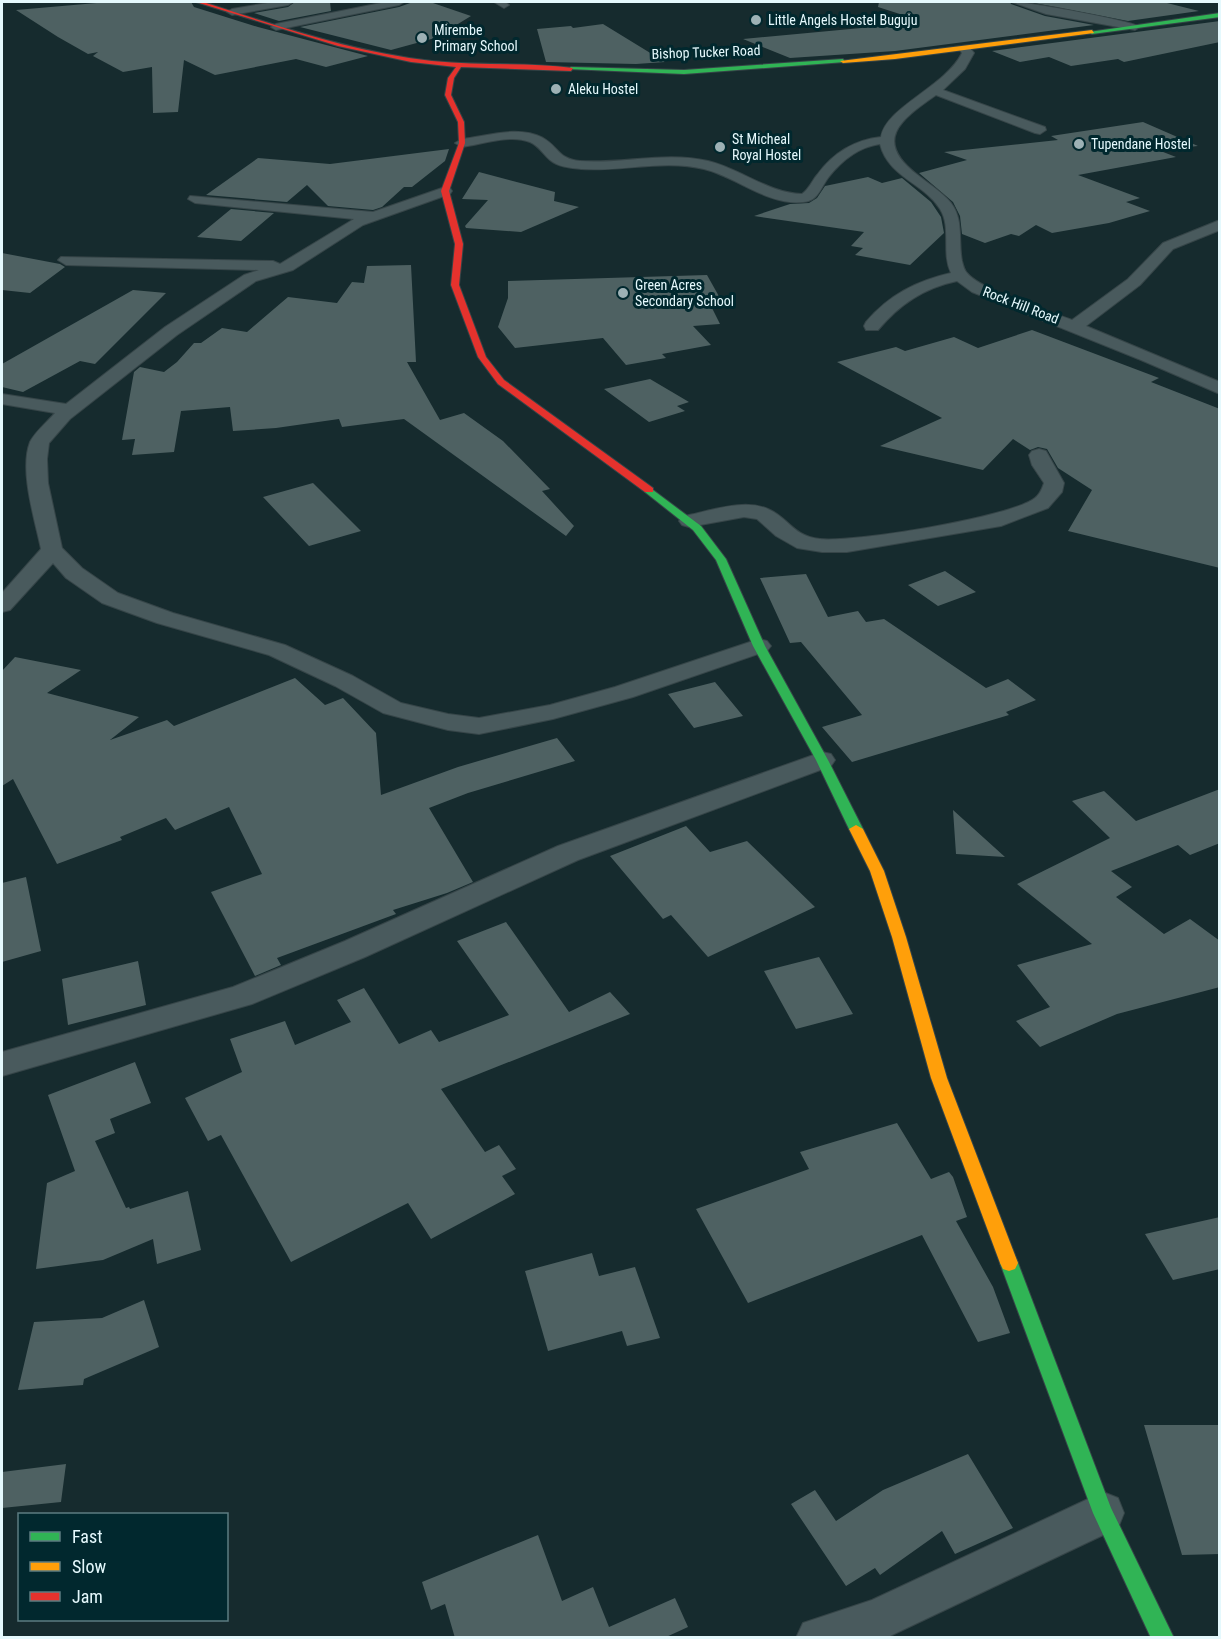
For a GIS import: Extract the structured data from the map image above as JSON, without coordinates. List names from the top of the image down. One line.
{"streets":{"street":["Bishop Tucker Road","Rock Hill Road"]},"places":["Little Angels Hostel Buguju","Mirembe Primary School","Aleku Hostel","Tupendane Hostel","St Micheal Royal Hostel","Green Acres Secondary School"],"legend":["Fast","Slow","Jam"]}
